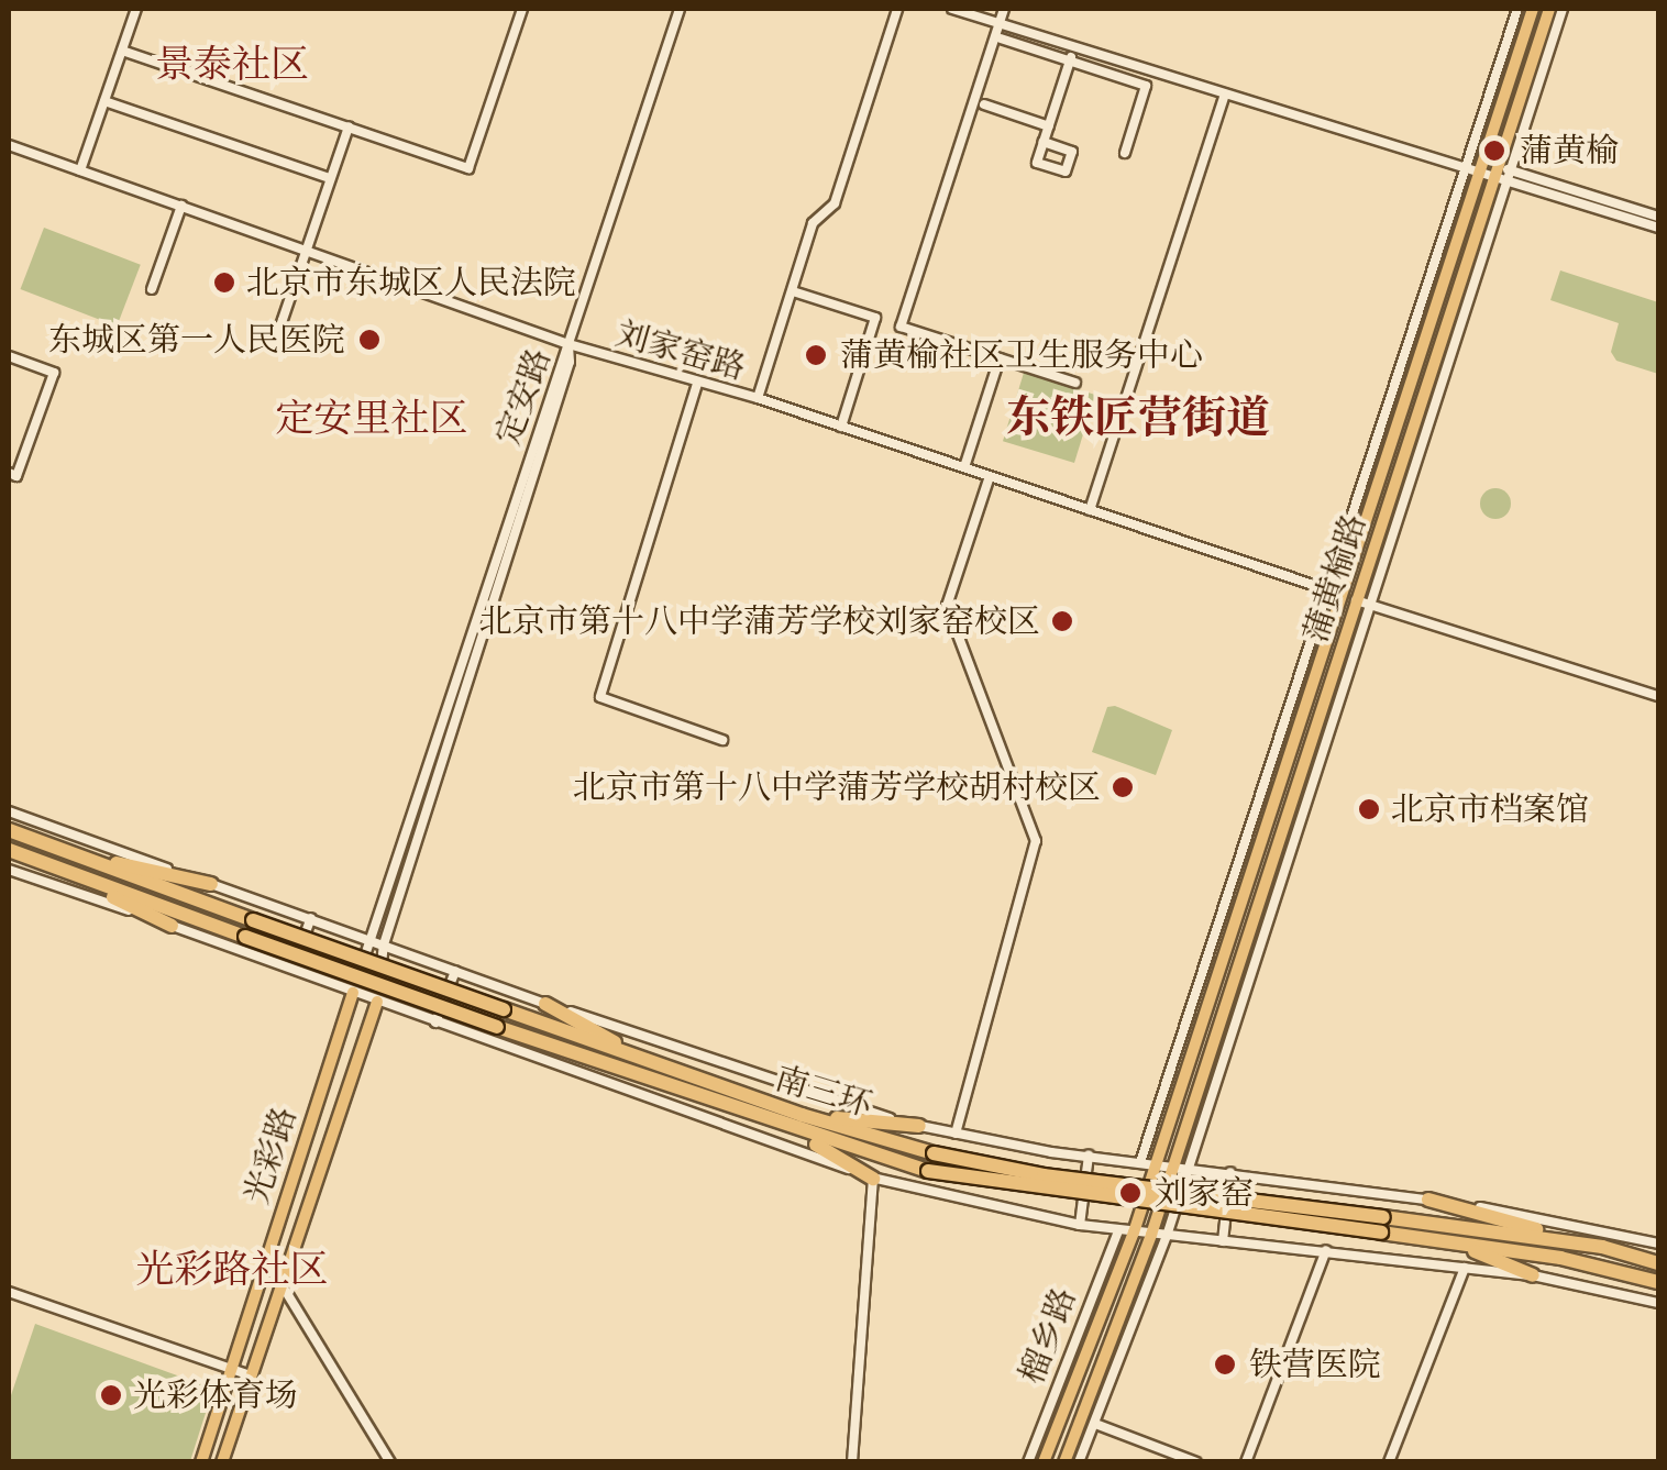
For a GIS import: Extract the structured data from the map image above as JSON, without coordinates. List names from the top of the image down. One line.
{"streets":{"highway":["南三环"],"main road":["蒲黄榆路","光彩路","榴乡路"],"street":["刘家窑路","定安路"]},"crossings":[["刘家窑路","定安路"],["刘家窑路","蒲黄榆路"],["定安路","光彩路"],["蒲黄榆路","榴乡路"]],"districts":["景泰社区","定安里社区","东铁匠营街道","光彩路社区"],"places":["蒲黄榆","北京市东城区人民法院","东城区第一人民医院","蒲黄榆社区卫生服务中心","北京市第十八中学蒲芳学校刘家窑校区","北京市第十八中学蒲芳学校胡村校区","北京市档案馆","刘家窑","铁营医院","光彩体育场"]}
